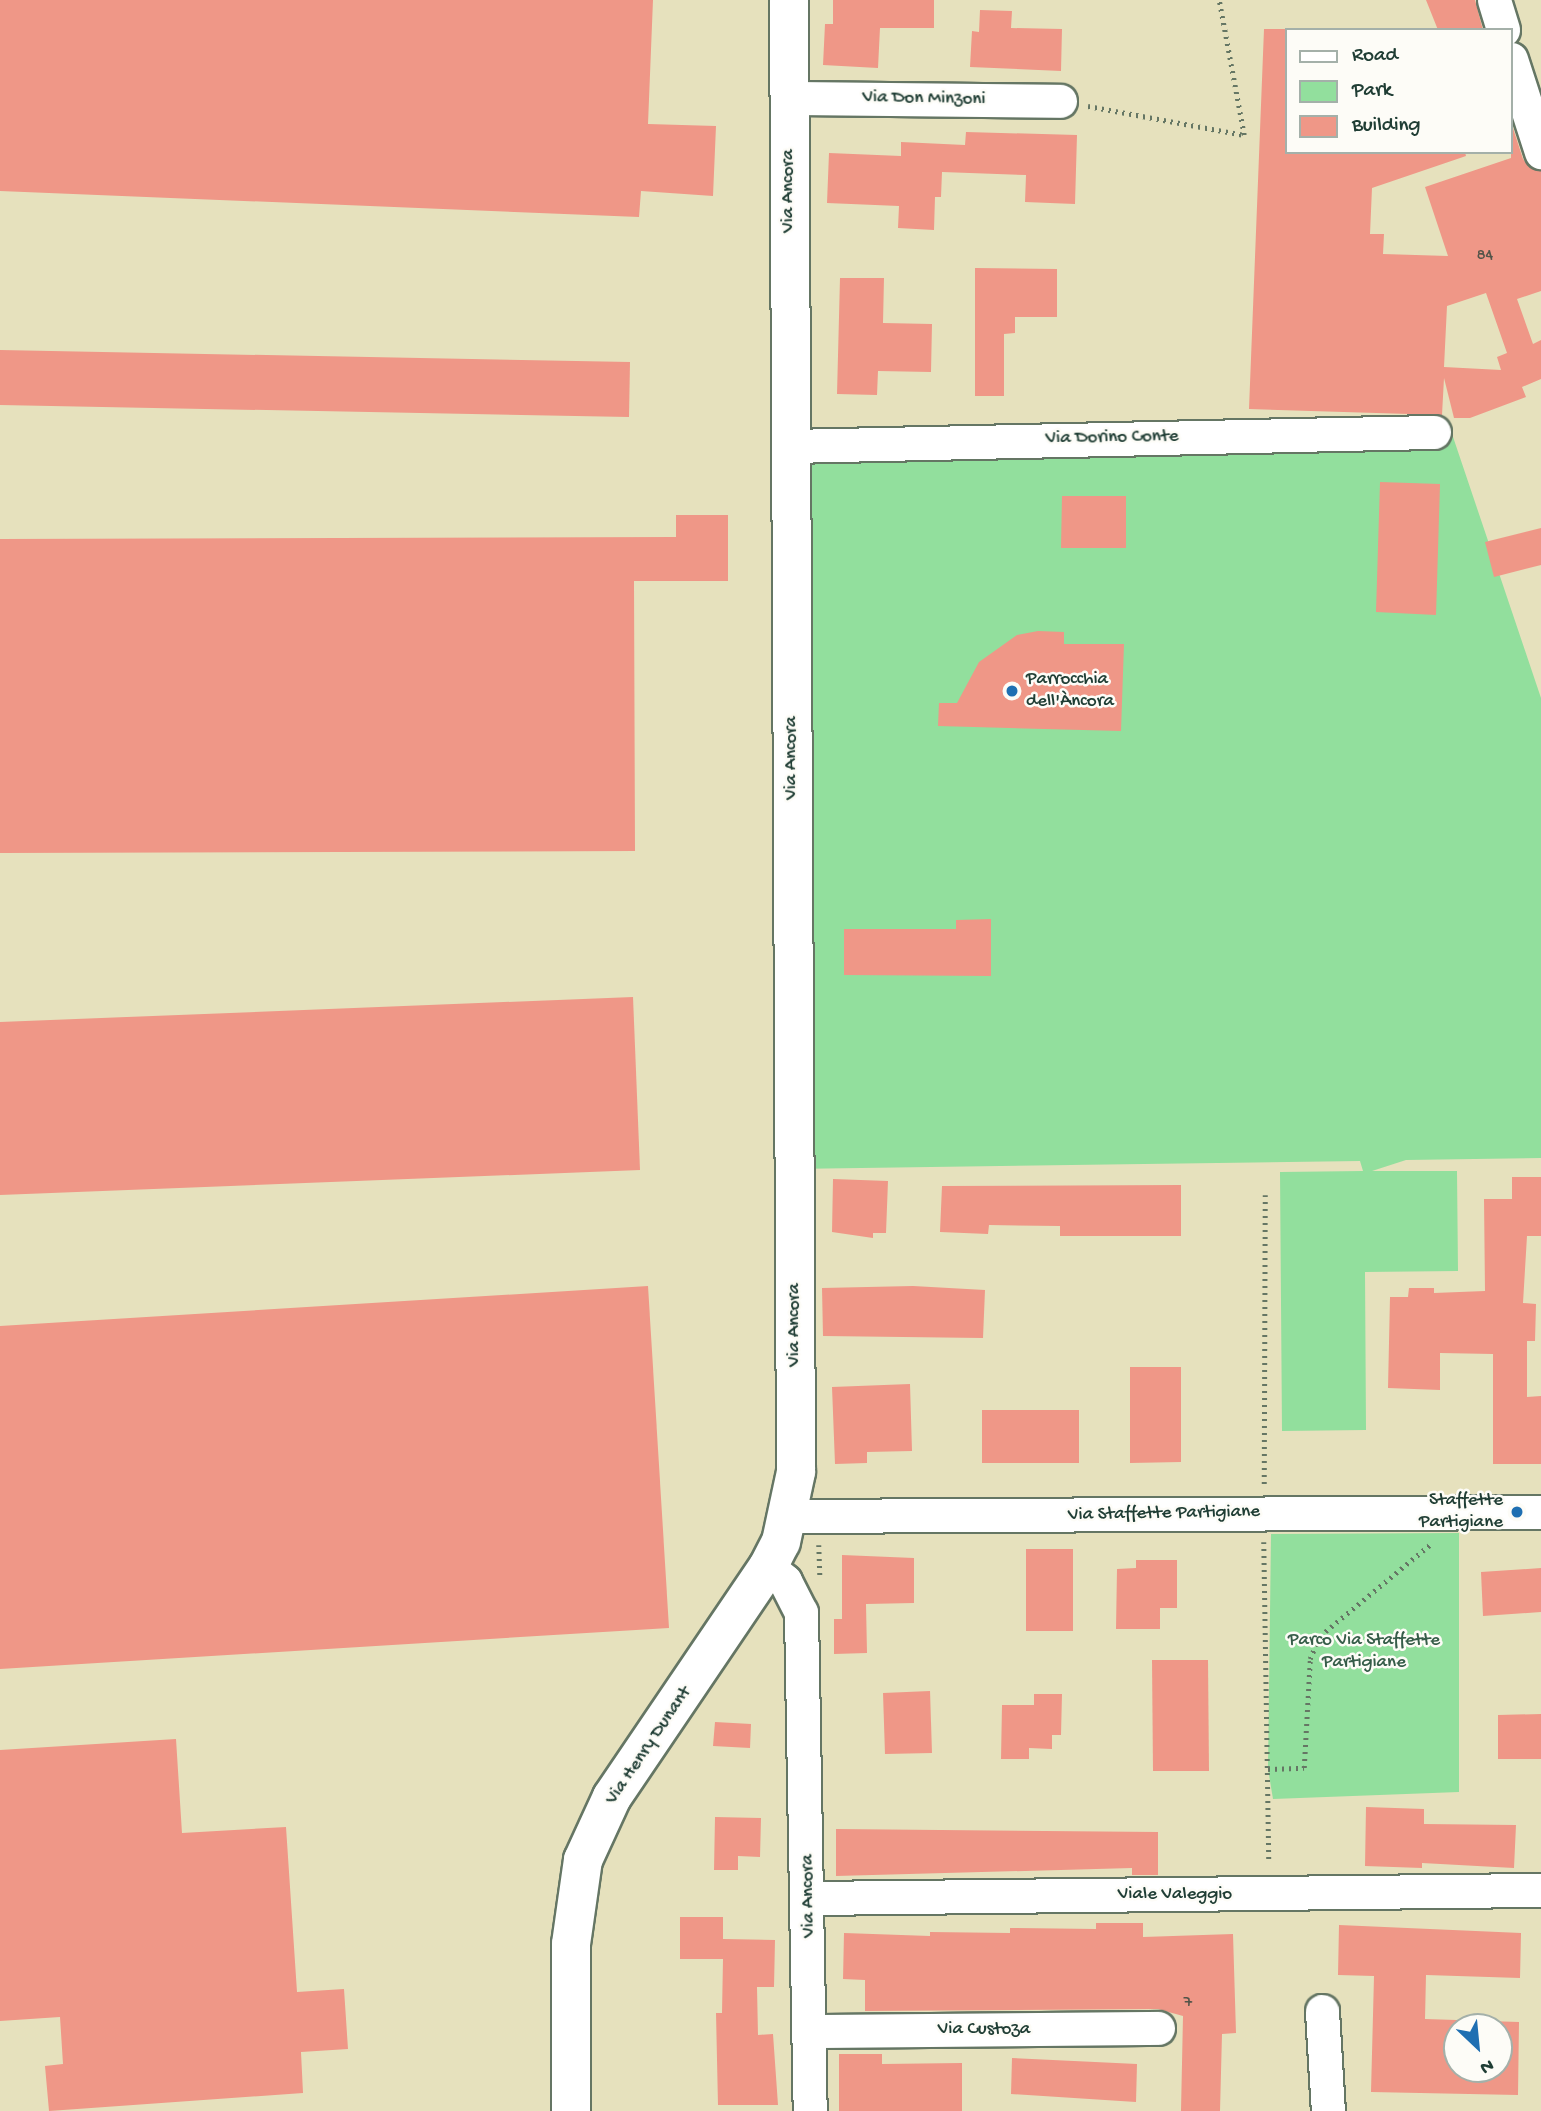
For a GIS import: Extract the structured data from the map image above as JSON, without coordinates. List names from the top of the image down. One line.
{"streets":{"main road":["Via Ancora","Via Henry Dunant"],"street":["Via Don Minzoni","Via Dorino Conte","Via Staffette Partigiane","Viale Valeggio","Via Custoza"]},"crossings":[["Via Don Minzoni","Via Ancora"],["Via Ancora","Via Dorino Conte"],["Via Ancora","Via Staffette Partigiane"],["Via Ancora","Via Henry Dunant"],["Via Ancora","Viale Valeggio"],["Via Ancora","Via Custoza"]],"parks":["Parco Via Staffette Partigiane"],"places":["Parrocchia dell'Àncora","Staffette Partigiane"],"house_numbers":["84","7"],"legend":["Road","Park","Building"],"north":"bottom right"}
